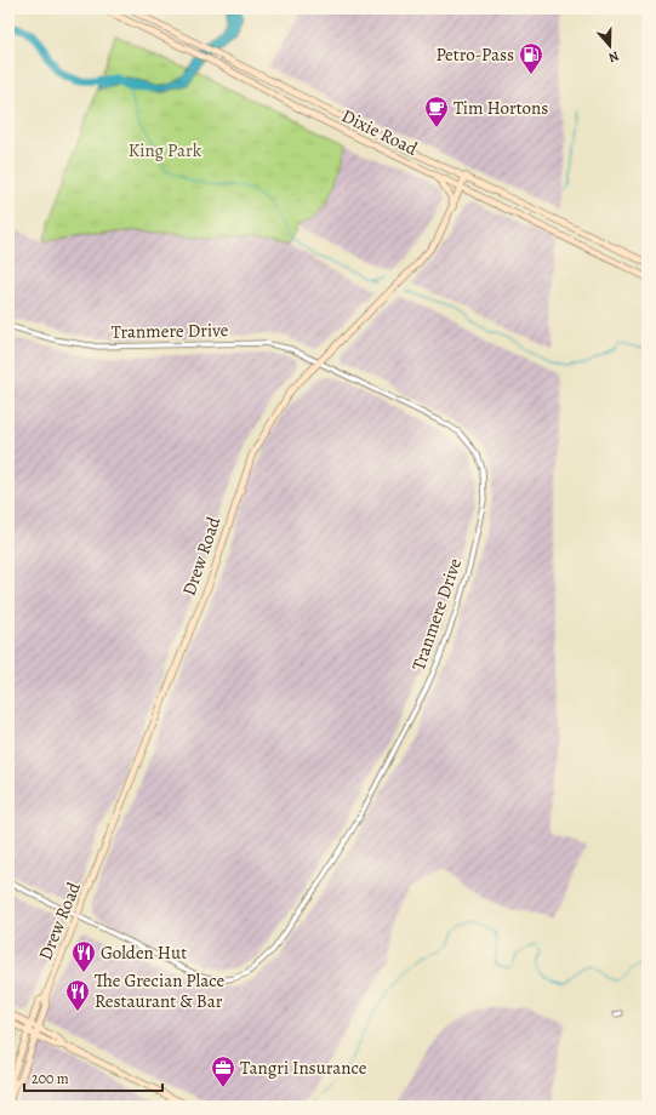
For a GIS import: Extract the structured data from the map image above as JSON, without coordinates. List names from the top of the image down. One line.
{"streets":{"main road":["Dixie Road","Drew Road"],"street":["Tranmere Drive"]},"crossings":[["Dixie Road","Drew Road"],["Tranmere Drive","Drew Road"]],"parks":["King Park"],"places":{"fuel station":["Petro-Pass"],"cafe":["Tim Hortons"],"restaurant":["Golden Hut","The Grecian Place Restaurant & Bar"],"office":["Tangri Insurance"]},"scale_bar":"200 m","north":"bottom"}
